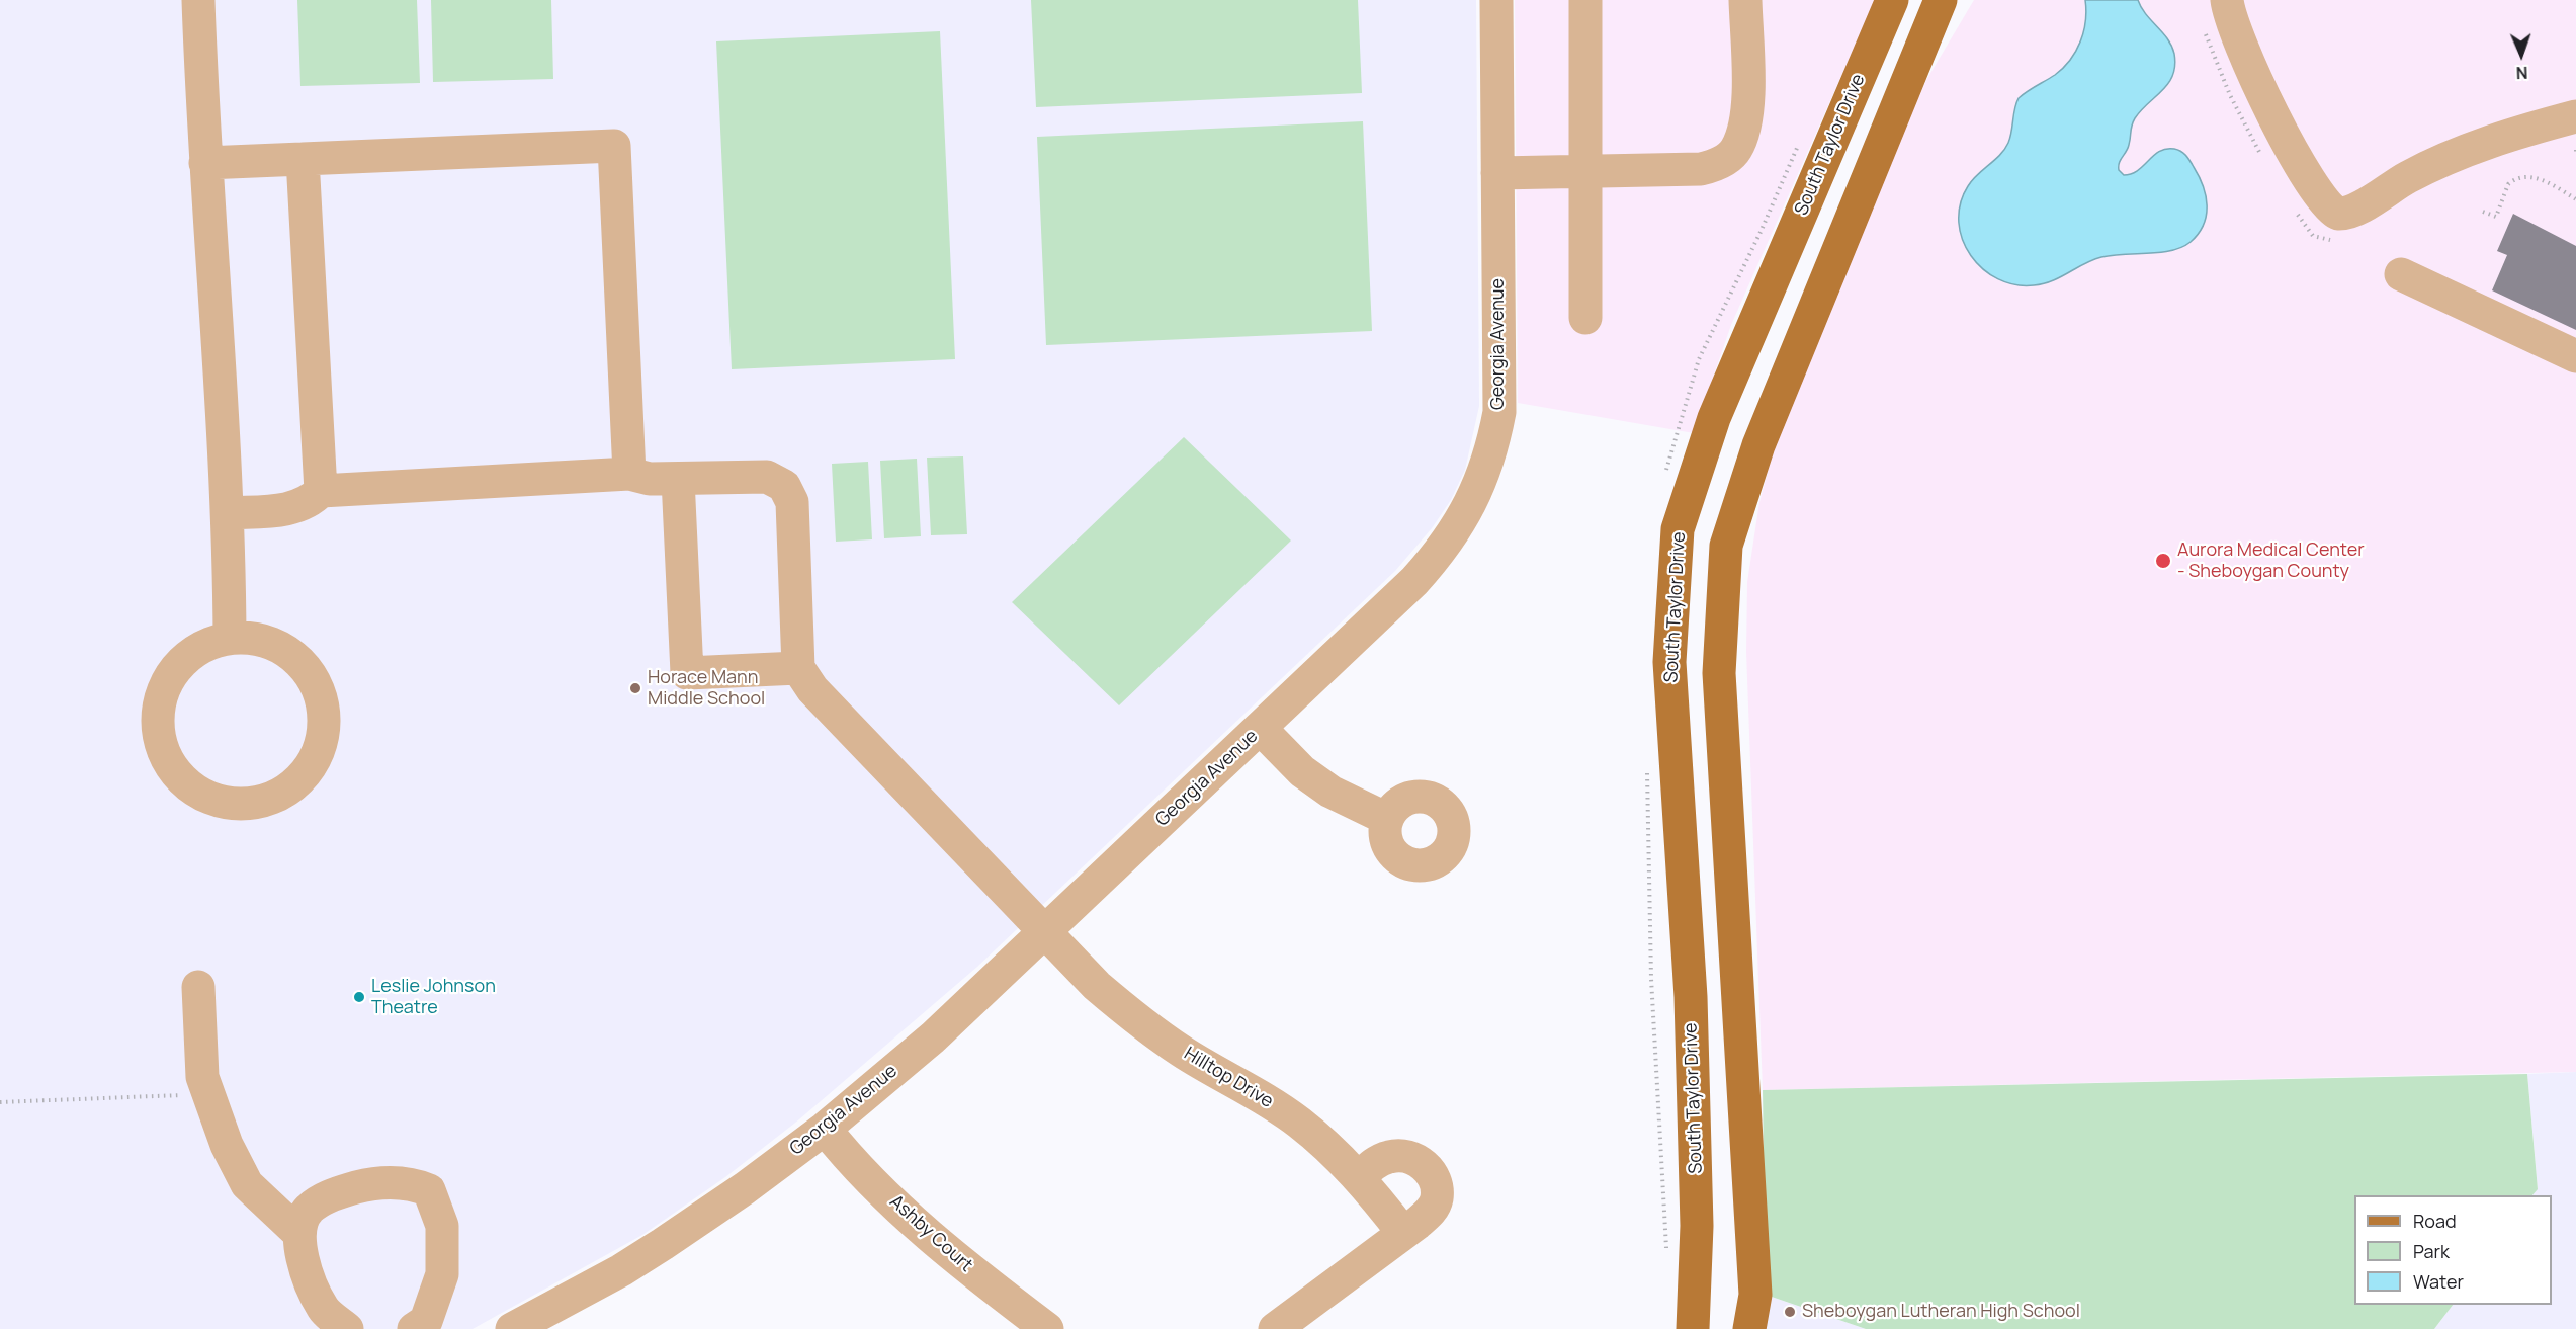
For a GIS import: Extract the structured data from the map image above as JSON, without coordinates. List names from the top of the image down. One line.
{"streets":{"main road":["South Taylor Drive"],"street":["Georgia Avenue","Hilltop Drive","Ashby Court"]},"crossings":[["Georgia Avenue","Hilltop Drive"],["Georgia Avenue","Ashby Court"]],"places":["Aurora Medical Center - Sheboygan County","Horace Mann Middle School","Leslie Johnson Theatre","Sheboygan Lutheran High School"],"legend":["Road","Park","Water"],"north":"bottom"}
